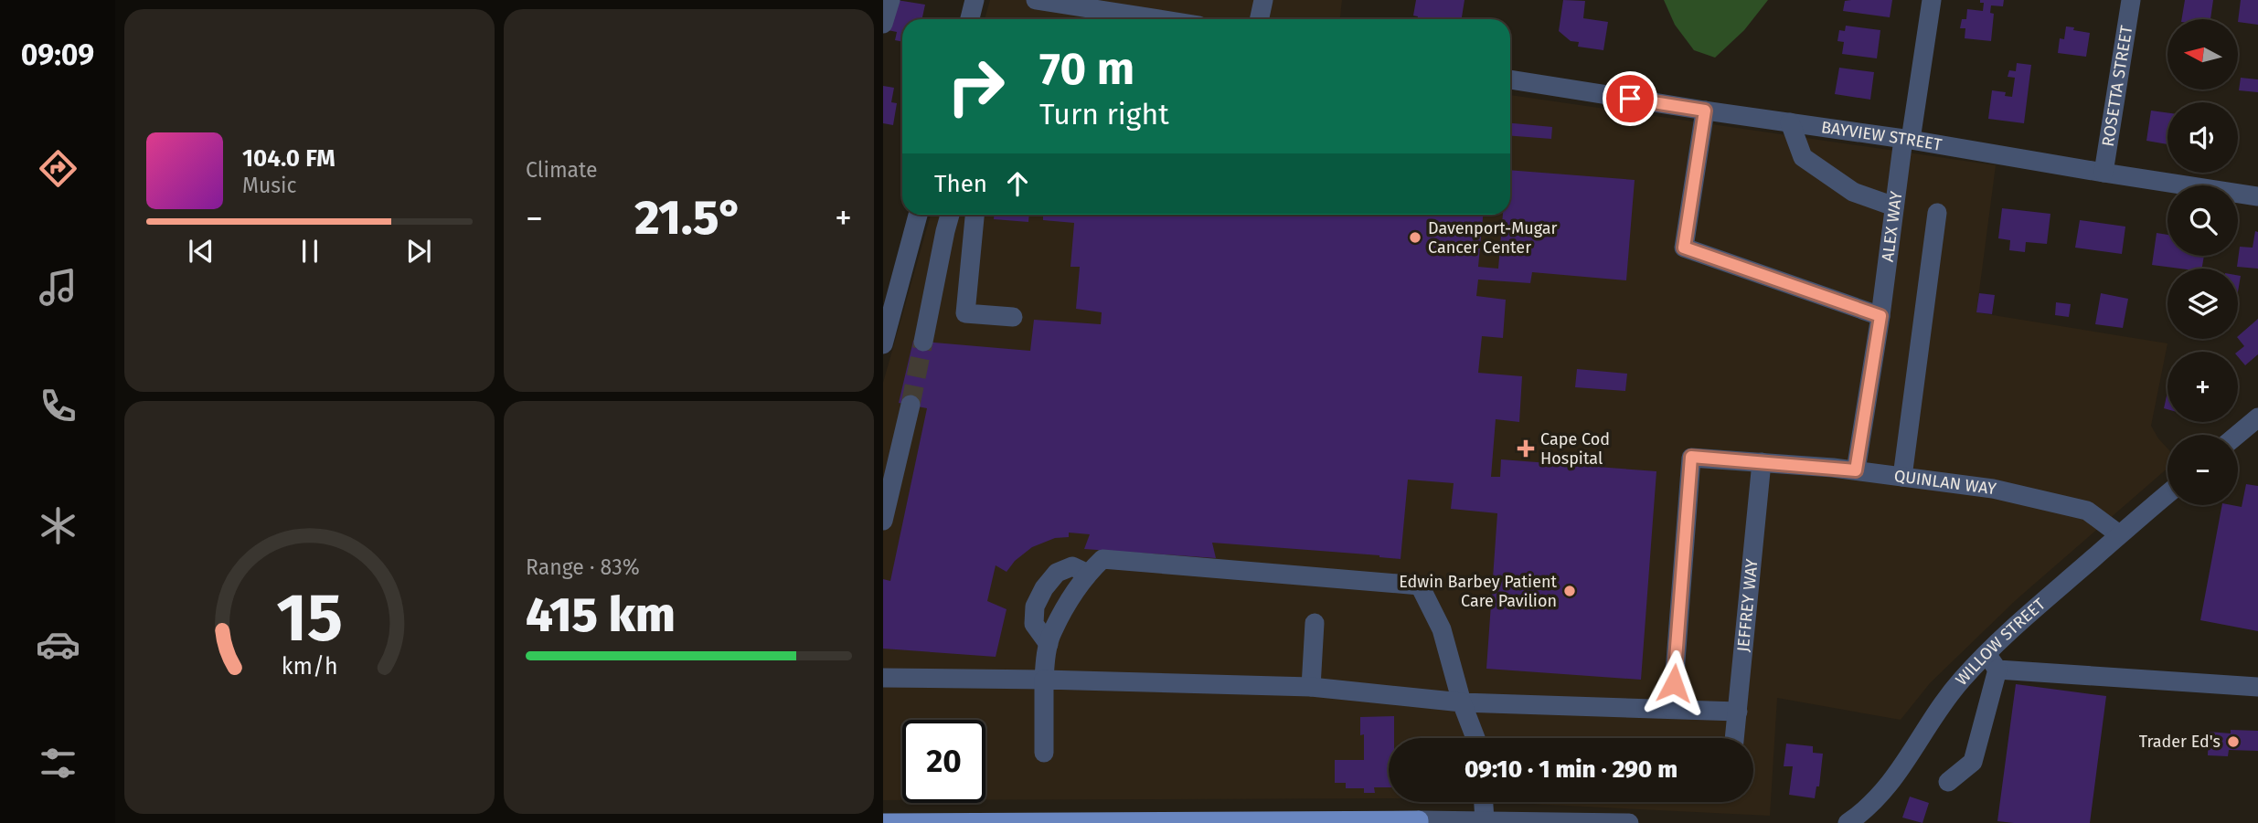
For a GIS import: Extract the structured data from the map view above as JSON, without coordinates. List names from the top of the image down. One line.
{"streets":{"street":["ROSETTA STREET","BAYVIEW STREET","ALEX WAY","QUINLAN WAY","JEFFREY WAY","WILLOW STREET"]},"crossings":[["ROSETTA STREET","BAYVIEW STREET"],["BAYVIEW STREET","ALEX WAY"],["QUINLAN WAY","JEFFREY WAY"],["QUINLAN WAY","WILLOW STREET"]],"places":{"other":["Davenport-Mugar Cancer Center","Edwin Barbey Patient Care Pavilion","Trader Ed's"],"health":["Cape Cod Hospital"]},"north":"left","page":{"tabs":"09:09","tile":["Climate",["Range · 83%","415 km"]],"map_buttons":["+","−"],"turn":["70 m","Turn right"],"song":["104.0 FM","Music"],"then":"Then","heat":["−","21.5°","+"],"limit":"20","trip":"09:10 · 1 min · 290 m","gauge":["15","km/h"]}}
